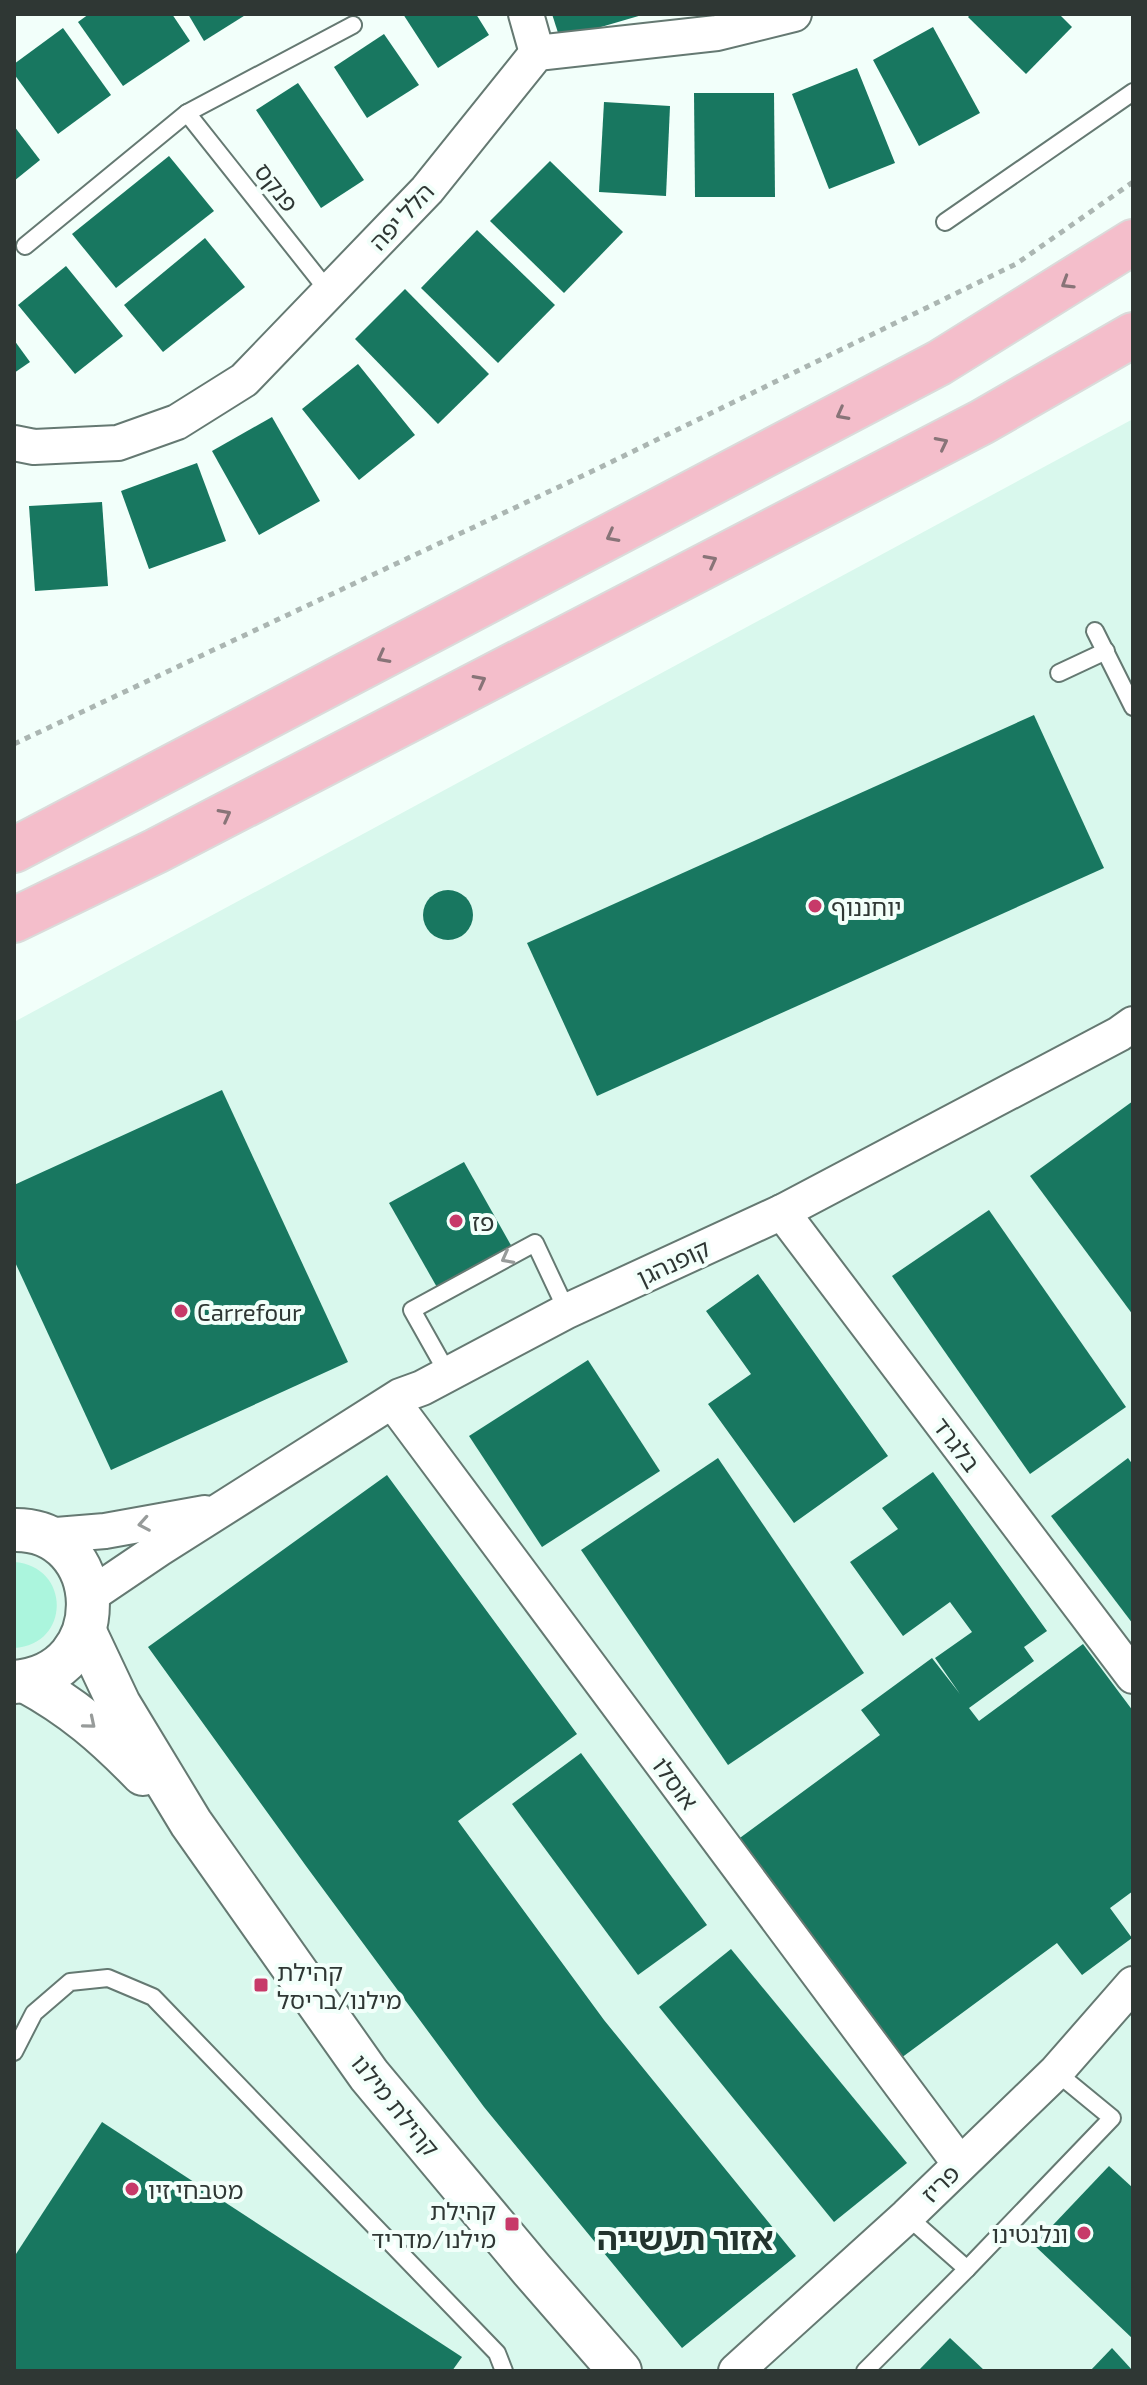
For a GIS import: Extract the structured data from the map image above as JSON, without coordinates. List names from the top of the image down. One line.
{"streets":{"street":["הלל יפה","קופנהגן","בלגרד","אוסלו","קהילת מילנו","פריז"],"lane":["פנקס"]},"crossings":[["פנקס","הלל יפה"],["קופנהגן","בלגרד"],["קופנהגן","אוסלו"],["קופנהגן","קהילת מילנו"],["אוסלו","פריז"]],"districts":["אזור תעשייה"],"places":{"other":["יוחננוף","פז","Carrefour","מטבחי זיו","ונלנטינו"],"transit":["קהילת מילנו/בריסל","קהילת מילנו/מדריד"]}}
